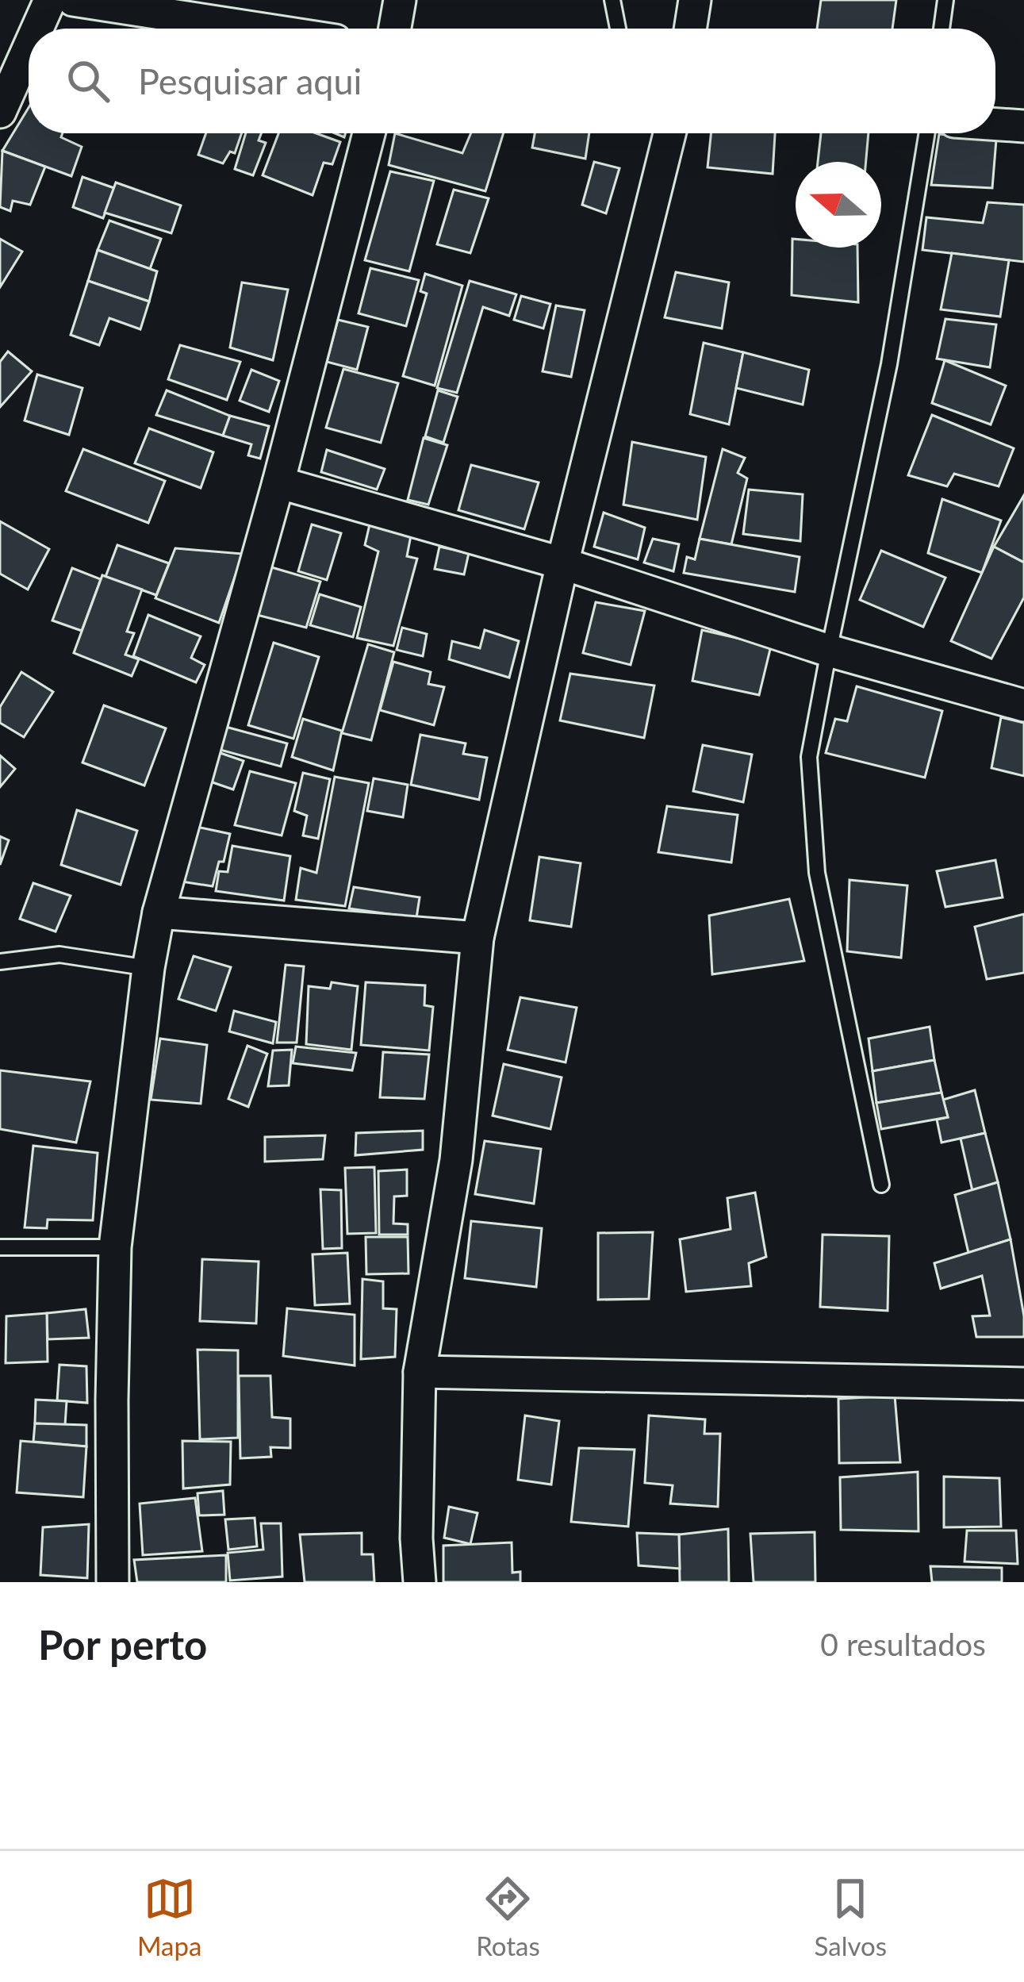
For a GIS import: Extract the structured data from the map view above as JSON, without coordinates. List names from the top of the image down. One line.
{"north":"left","page":{"search":"Pesquisar aqui","heading":["Por perto","0 resultados"],"nav":["Mapa","Rotas","Salvos"]}}
